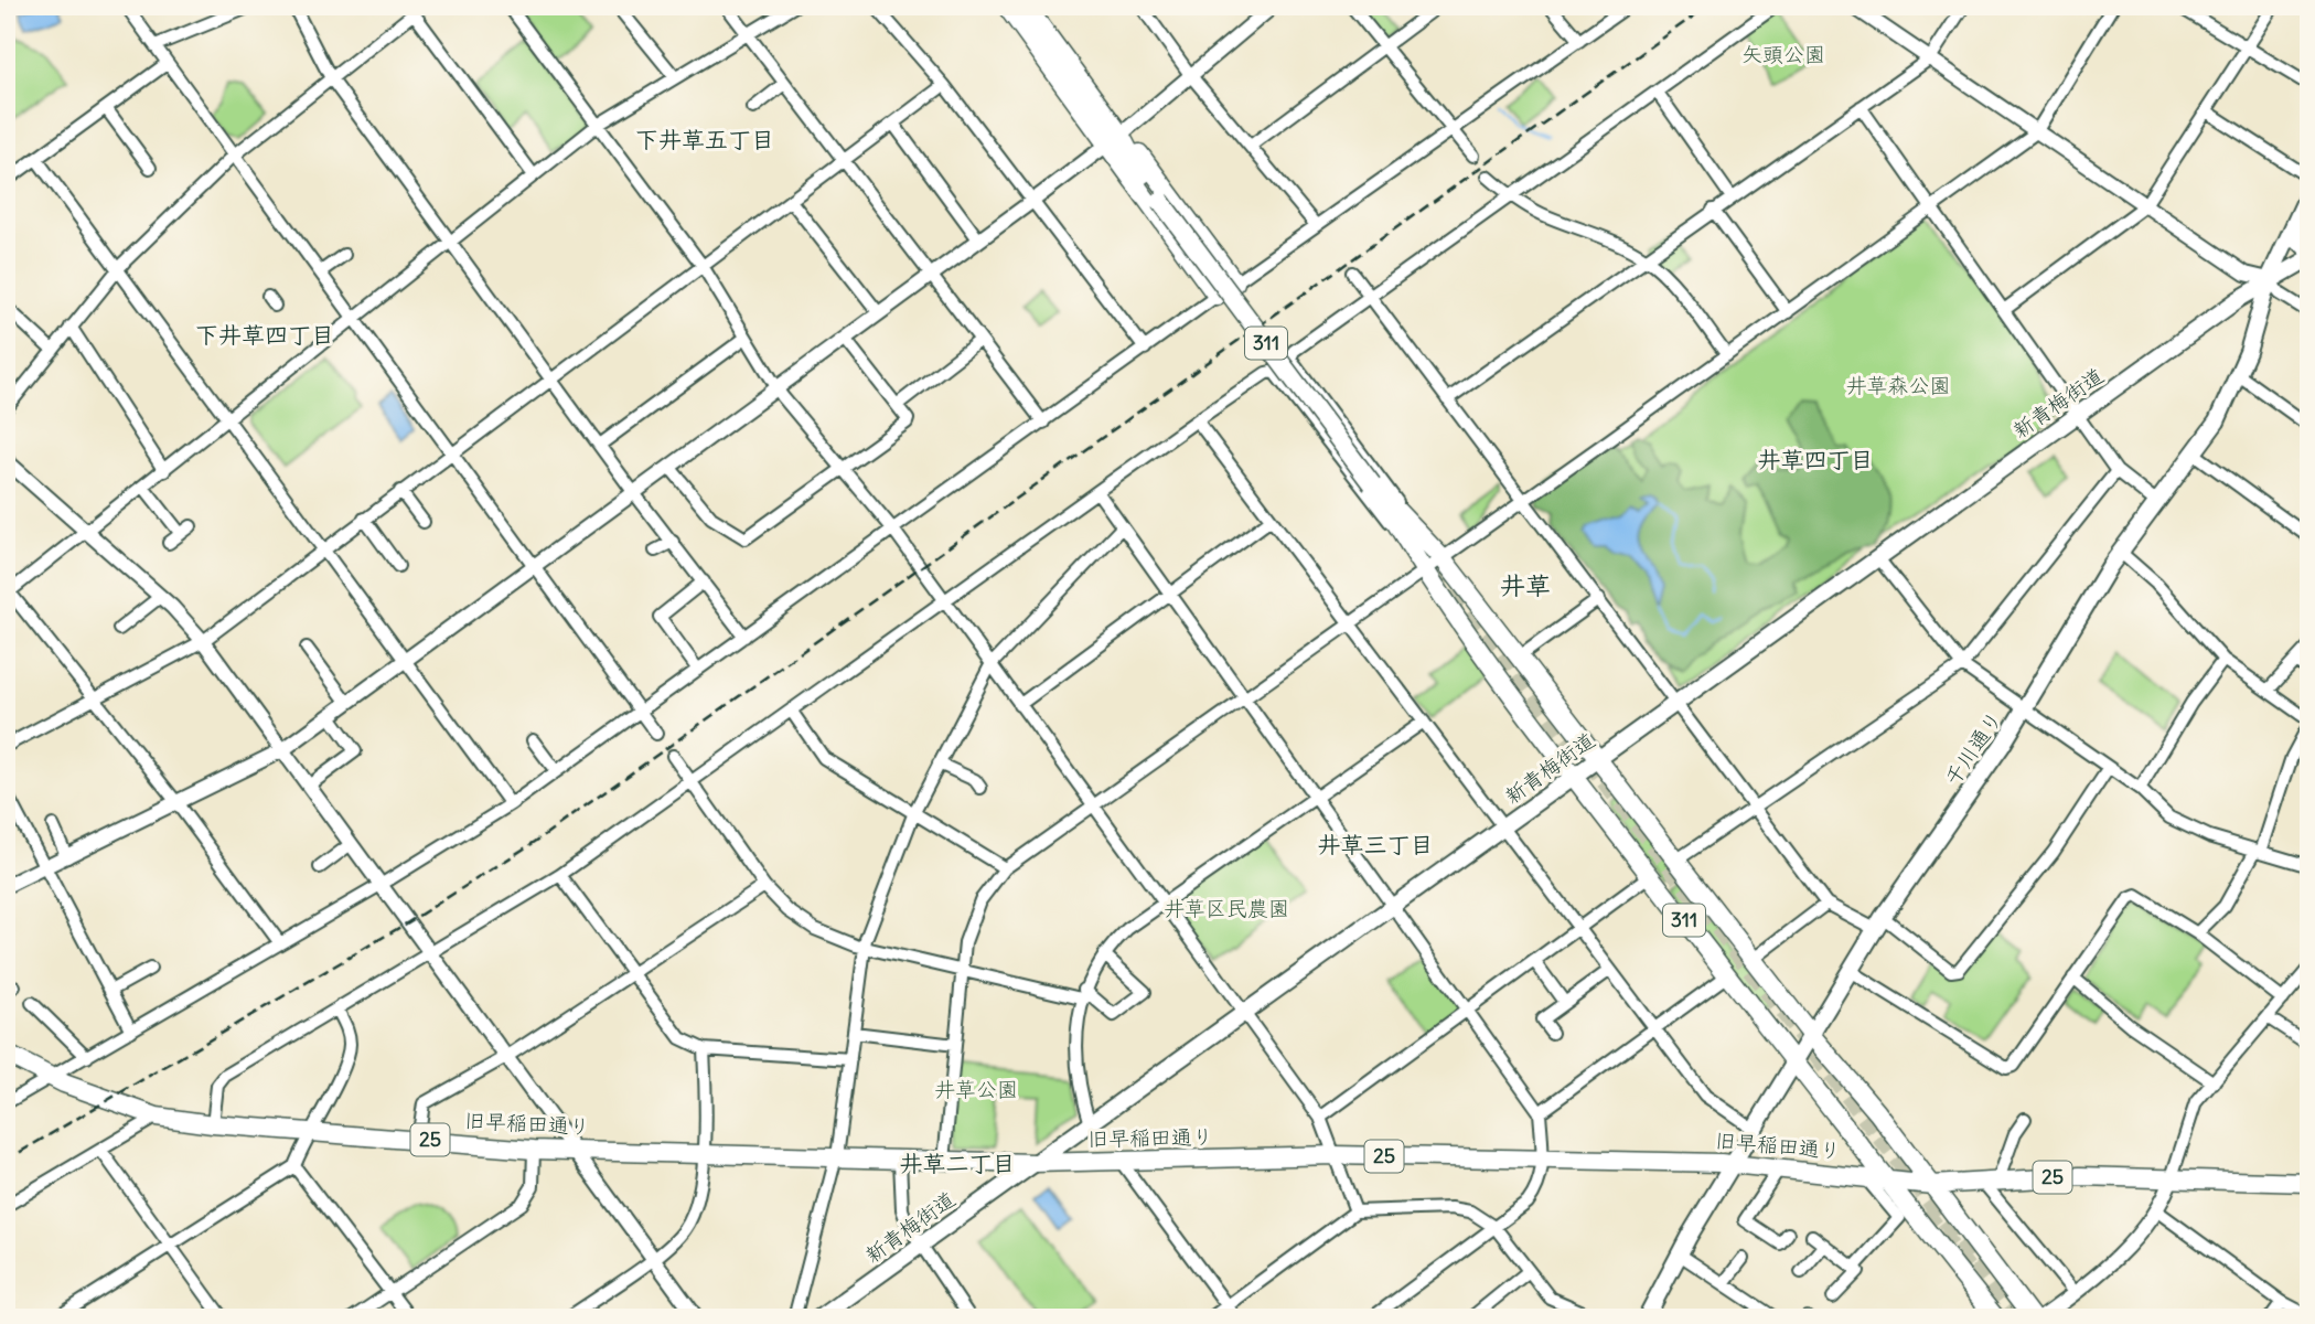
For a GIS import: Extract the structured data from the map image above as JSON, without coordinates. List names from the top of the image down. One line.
{"streets":{"main road":["311","新青梅街道","千川通り","旧早稲田通り","25"]},"crossings":[["311","新青梅街道"],["311","千川通り"],["311","旧早稲田通り"],["新青梅街道","千川通り"],["新青梅街道","旧早稲田通り"],["千川通り","旧早稲田通り"]],"districts":["下井草五丁目","下井草四丁目","井草四丁目","井草","井草三丁目","井草二丁目"],"parks":["矢頭公園","井草森公園","井草区民農園","井草公園"]}
